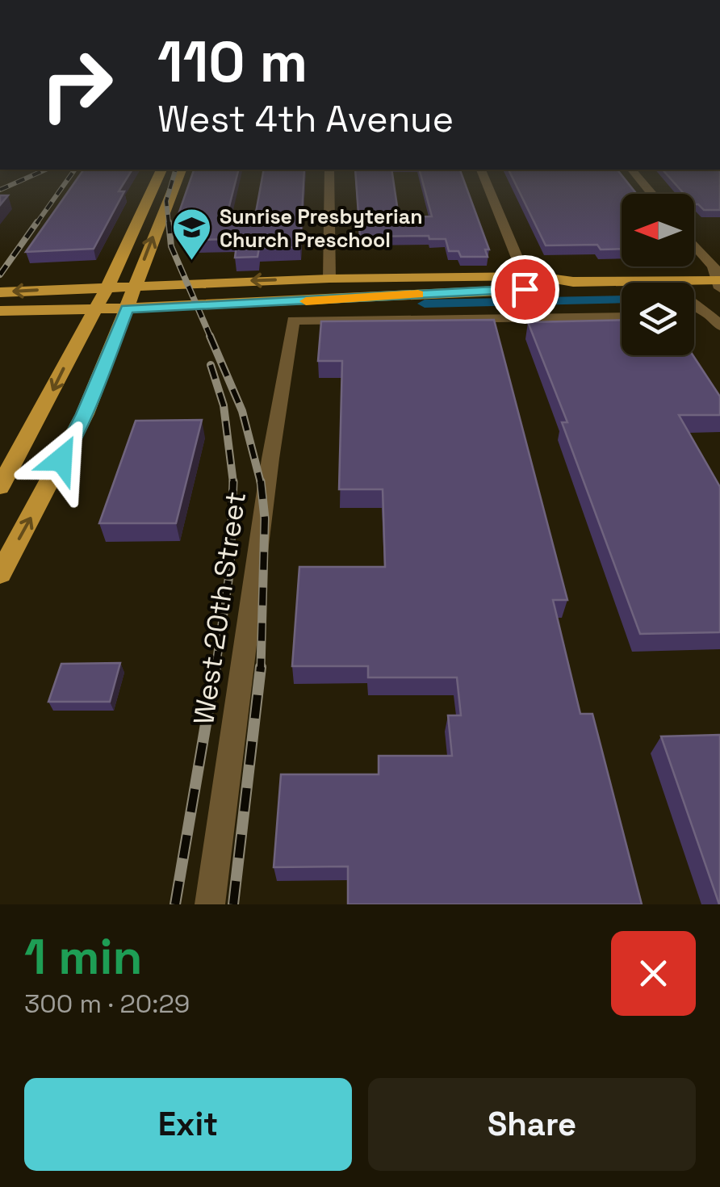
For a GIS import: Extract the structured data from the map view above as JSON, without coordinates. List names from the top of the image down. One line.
{"streets":{"street":["West 20th Street"]},"places":{"school or university":["Sunrise Presbyterian Church Preschool"]},"north":"left","page":{"turn":["110 m","West 4th Avenue"],"heading":["1 min","300 m · 20:29"],"buttons":["Exit","Share"]}}
